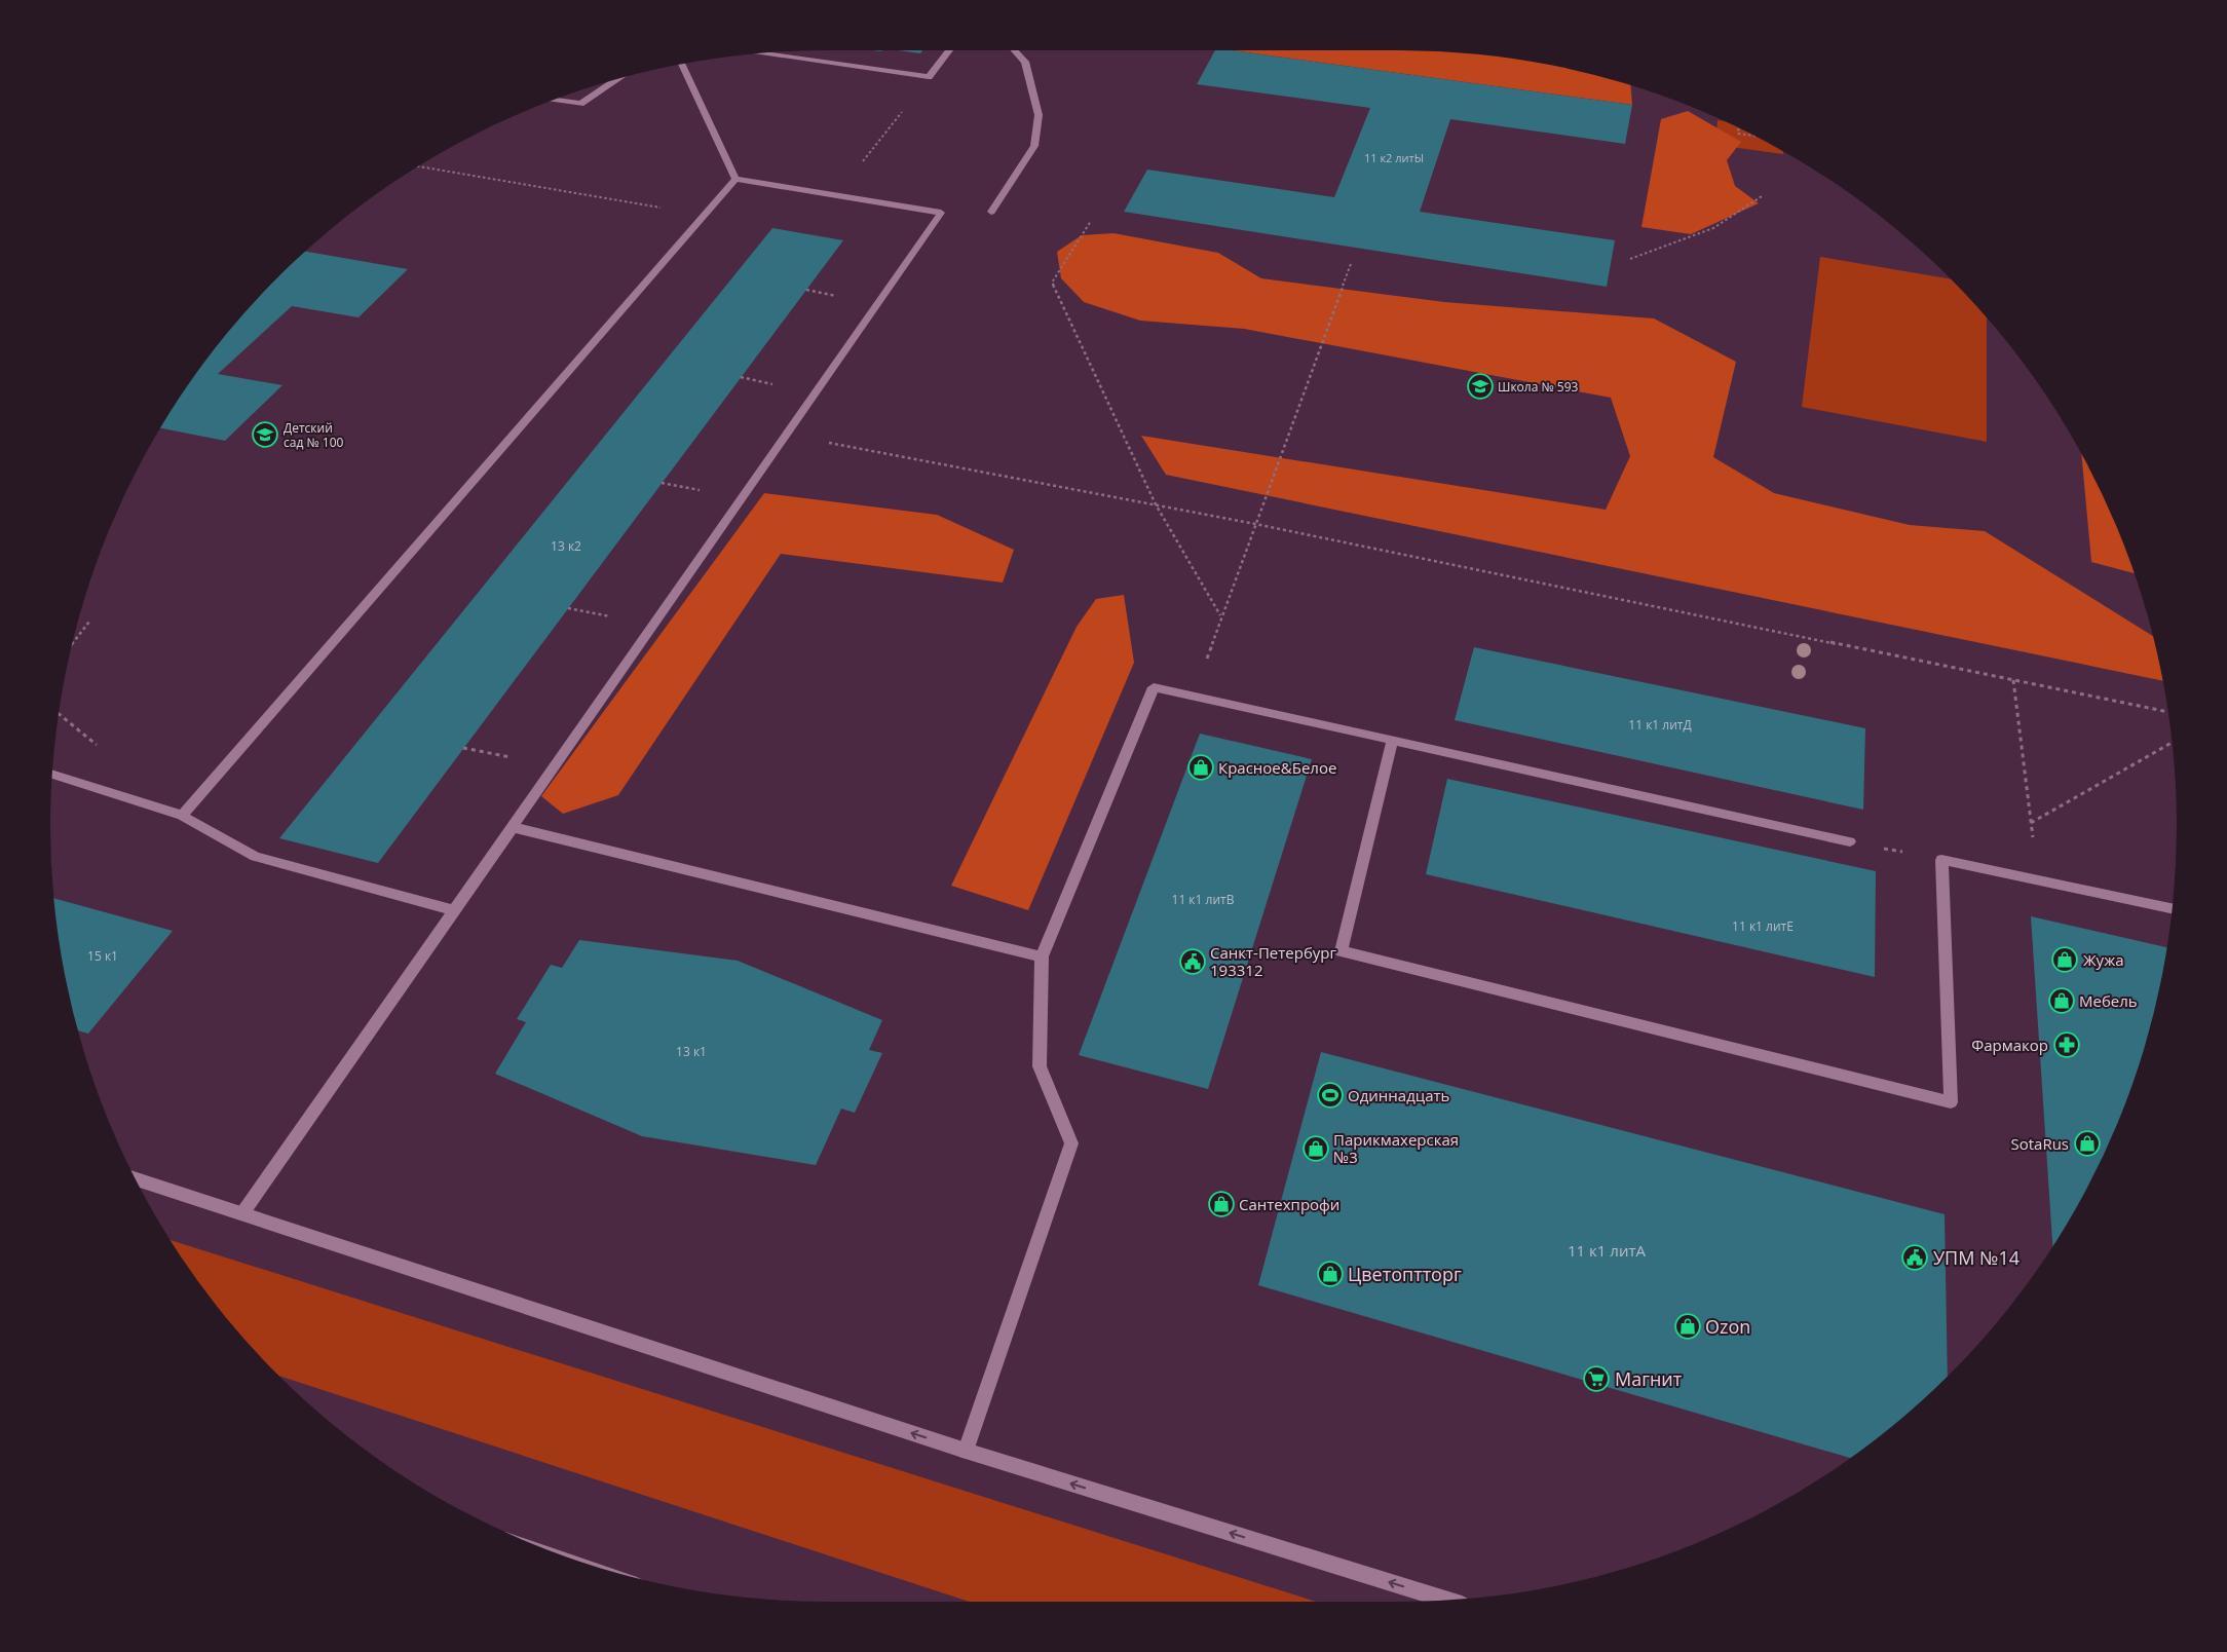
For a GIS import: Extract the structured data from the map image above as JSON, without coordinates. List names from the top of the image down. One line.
{"places":{"school or university":["Школа № 593","Детский сад № 100"],"shop":["Красное&Белое","Жужа","Мебель","SotaRus","Парикмахерская №3","Сантехпрофи","Цветоптторг","Ozon"],"public building":["Санкт-Петербург 193312","УПМ №14"],"pharmacy":["Фармакор"],"sports":["Одиннадцать"],"supermarket":["Магнит"]},"house_numbers":["11 к2 литЫ","13 к2","11 к1 литД","11 к1 литВ","11 к1 литЕ","15 к1","13 к1","11 к1 литА"]}
